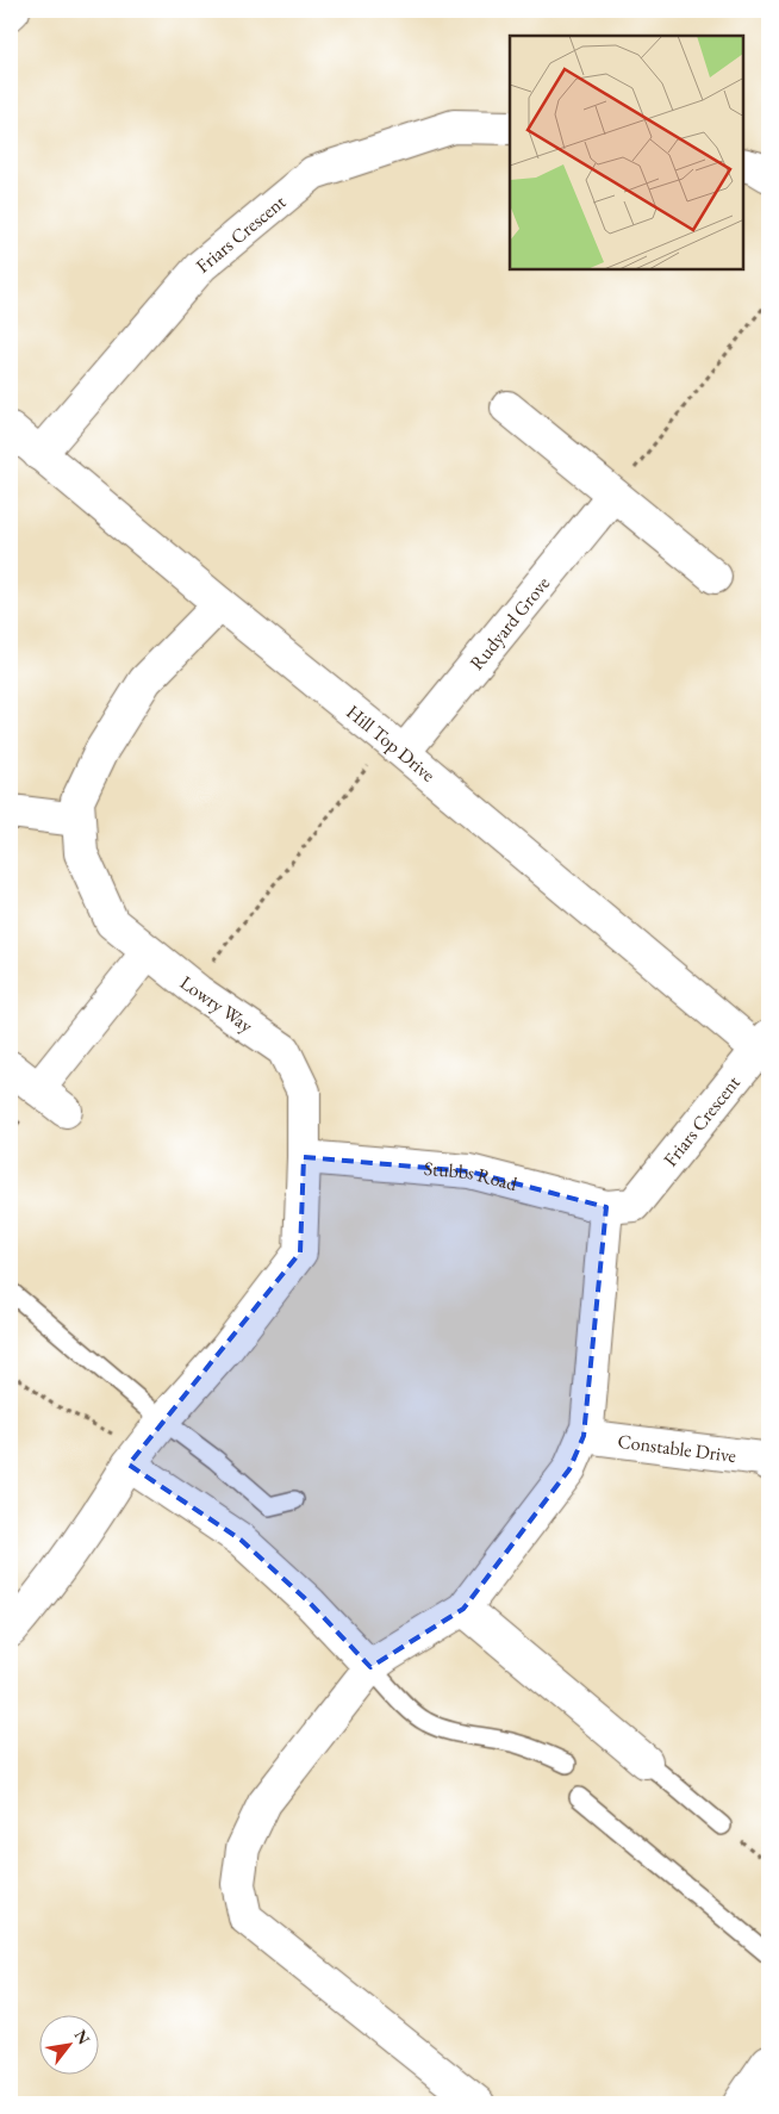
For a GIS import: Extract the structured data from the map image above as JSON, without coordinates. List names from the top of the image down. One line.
{"streets":{"street":["Friars Crescent","Rudyard Grove","Hill Top Drive","Lowry Way","Stubbs Road","Constable Drive"]},"crossings":[["Friars Crescent","Hill Top Drive"],["Friars Crescent","Stubbs Road"],["Rudyard Grove","Hill Top Drive"],["Hill Top Drive","Lowry Way"],["Lowry Way","Stubbs Road"]],"north":"top right"}
